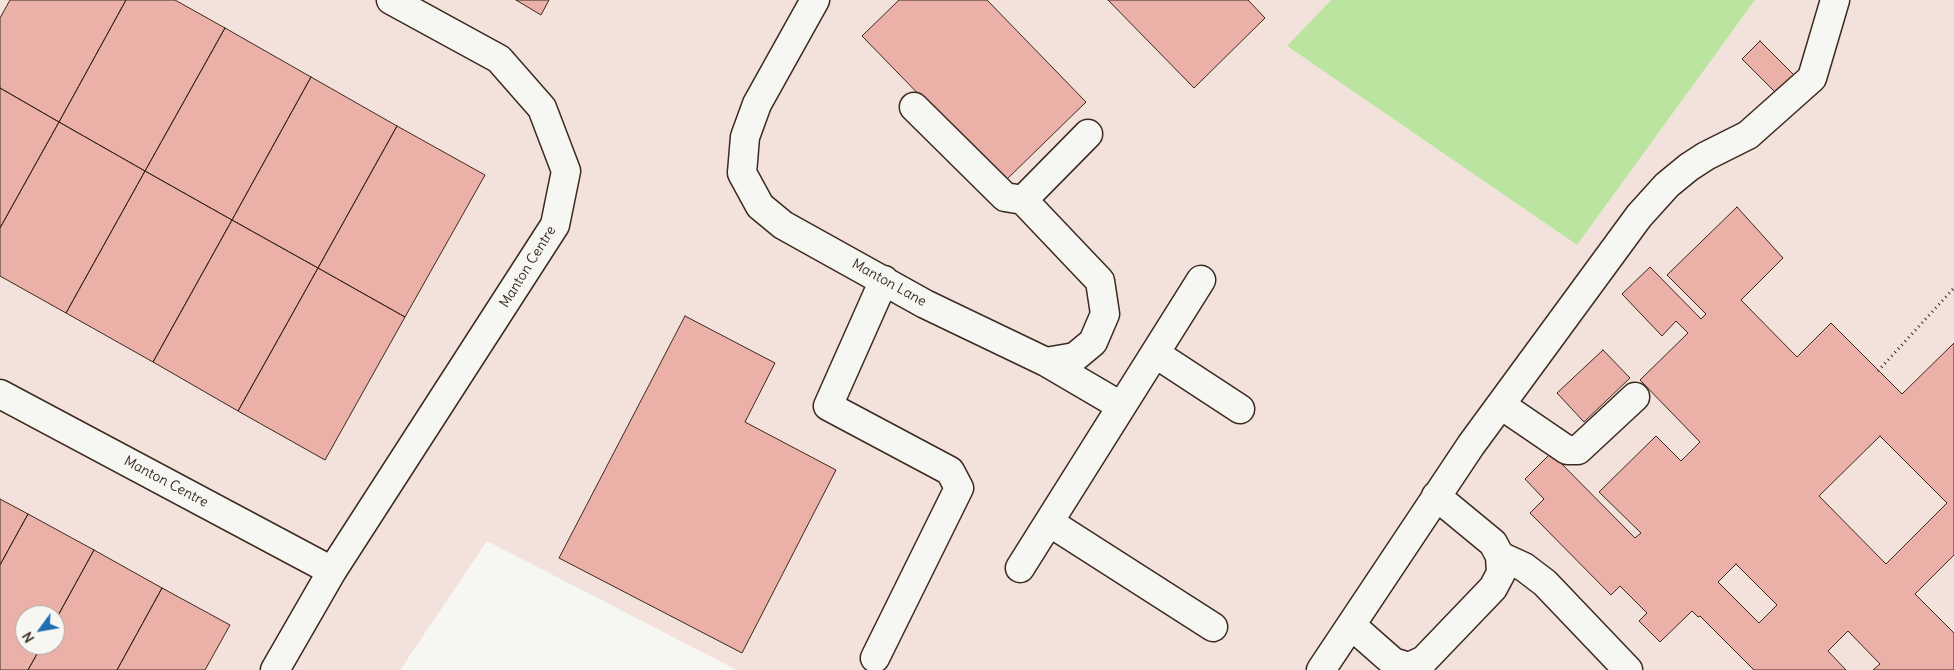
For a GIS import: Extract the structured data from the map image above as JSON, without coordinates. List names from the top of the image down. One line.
{"streets":{"street":["Manton Centre","Manton Lane"]},"north":"bottom left"}
